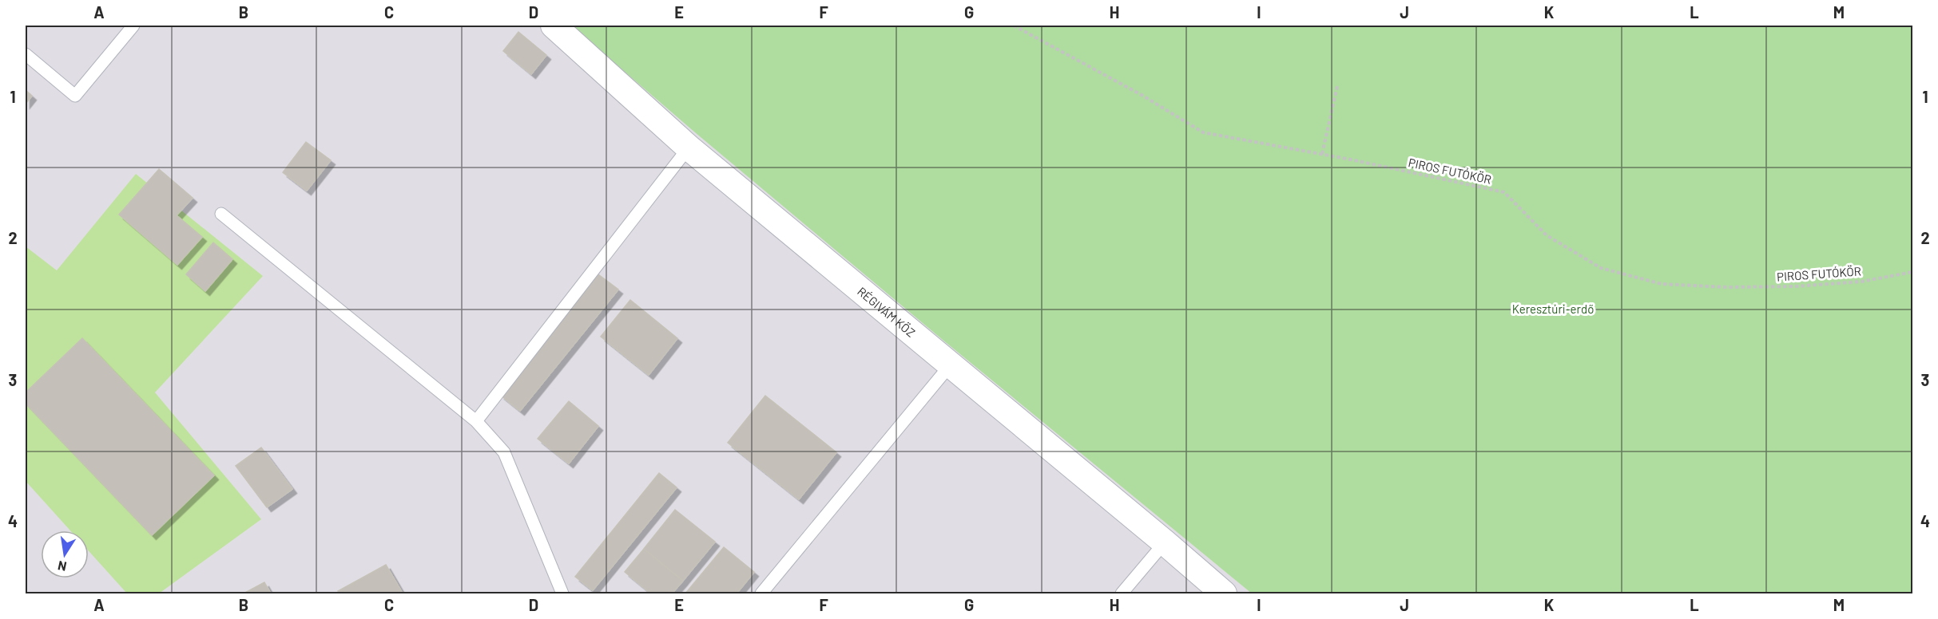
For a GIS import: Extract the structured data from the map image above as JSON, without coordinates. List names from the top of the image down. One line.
{"streets":{"street":["RÉGIVÁM KÖZ"],"path":["PIROS FUTÓKÖR"]},"parks":["Keresztúri-erdő"],"north":"bottom","grid":{"columns":["A","B","C","D","E","F","G","H","I","J","K","L","M"],"rows":["1","2","3","4"]}}
